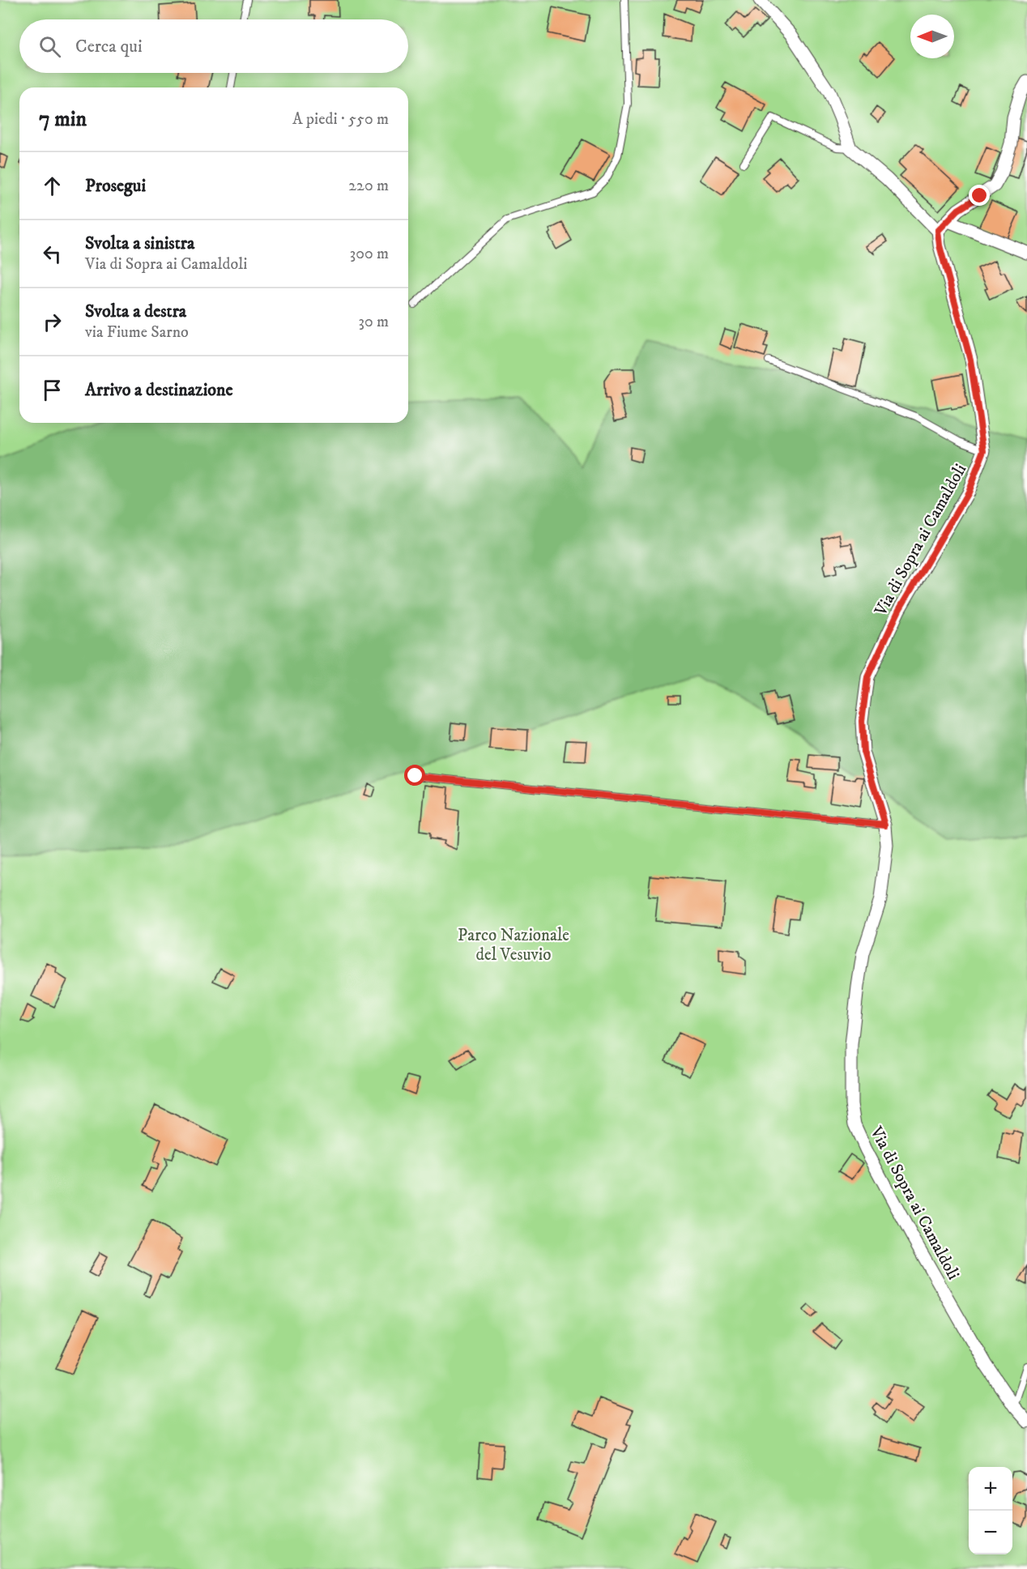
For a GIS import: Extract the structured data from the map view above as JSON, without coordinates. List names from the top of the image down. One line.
{"streets":{"street":["Via di Sopra ai Camaldoli"]},"parks":["Parco Nazionale del Vesuvio"],"north":"left","page":{"search":"Cerca qui","heading":["7 min","A piedi · 550 m"],"list":[["Prosegui","220 m"],["Svolta a sinistra","Via di Sopra ai Camaldoli","300 m"],["Svolta a destra","via Fiume Sarno","30 m"],"Arrivo a destinazione"],"map_buttons":["+","−"]}}
